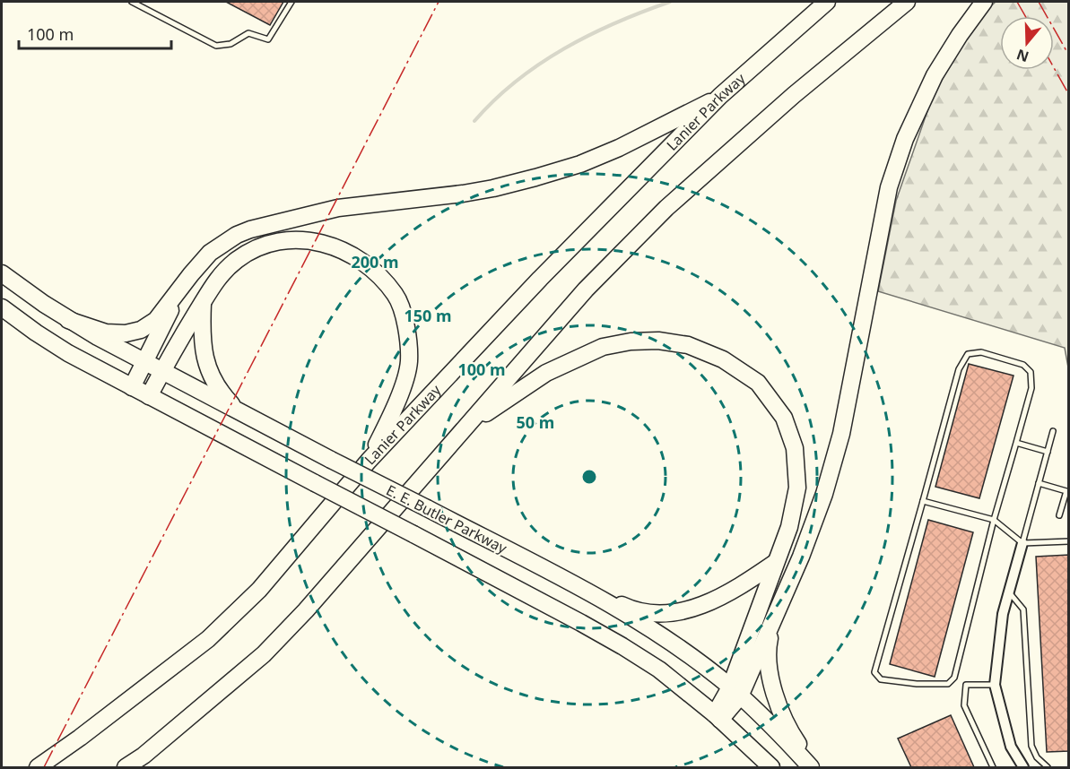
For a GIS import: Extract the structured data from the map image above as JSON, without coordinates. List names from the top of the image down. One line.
{"streets":{"highway":["Lanier Parkway","E. E. Butler Parkway"]},"scale_bar":"100 m","north":"bottom","rings":["200 m","150 m","100 m","50 m"]}
